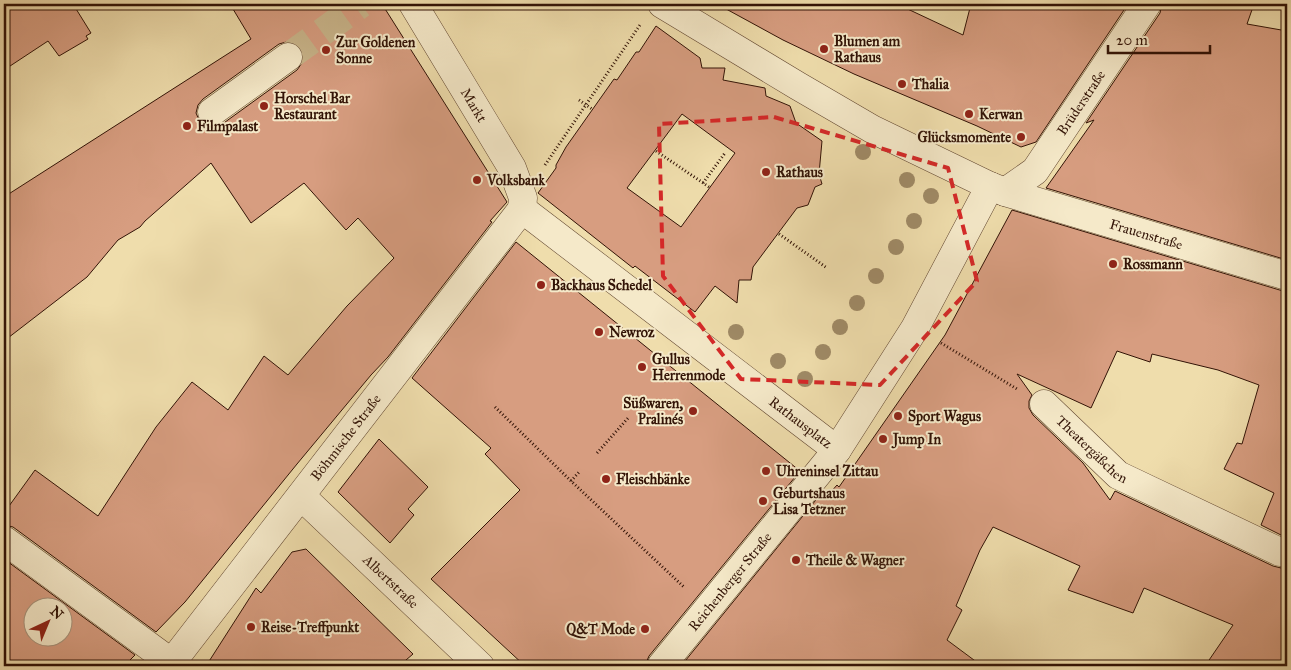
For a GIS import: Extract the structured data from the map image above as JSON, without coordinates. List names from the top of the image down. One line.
{"streets":{"street":["Brüderstraße","Markt","Frauenstraße","Rathausplatz","Böhmische Straße","Theatergäßchen","Albertstraße","Reichenberger Straße"]},"crossings":[["Brüderstraße","Frauenstraße"],["Brüderstraße","Rathausplatz"],["Markt","Rathausplatz"],["Markt","Böhmische Straße"],["Frauenstraße","Rathausplatz"],["Rathausplatz","Böhmische Straße"],["Rathausplatz","Theatergäßchen"],["Rathausplatz","Reichenberger Straße"],["Böhmische Straße","Albertstraße"]],"places":["Blumen am Rathaus","Zur Goldenen Sonne","Thalia","Horschel Bar Restaurant","Kerwan","Filmpalast","Glücksmomente","Rathaus","Volksbank","Rossmann","Backhaus Schedel","Newroz","Gullus Herrenmode","Süßwaren, Pralinés","Sport Wagus","Jump In","Uhreninsel Zittau","Fleischbänke","Geburtshaus Lisa Tetzner","Theile & Wagner","Reise-Treffpunkt","Q&T Mode"],"scale_bar":"20 m","north":"top right"}
